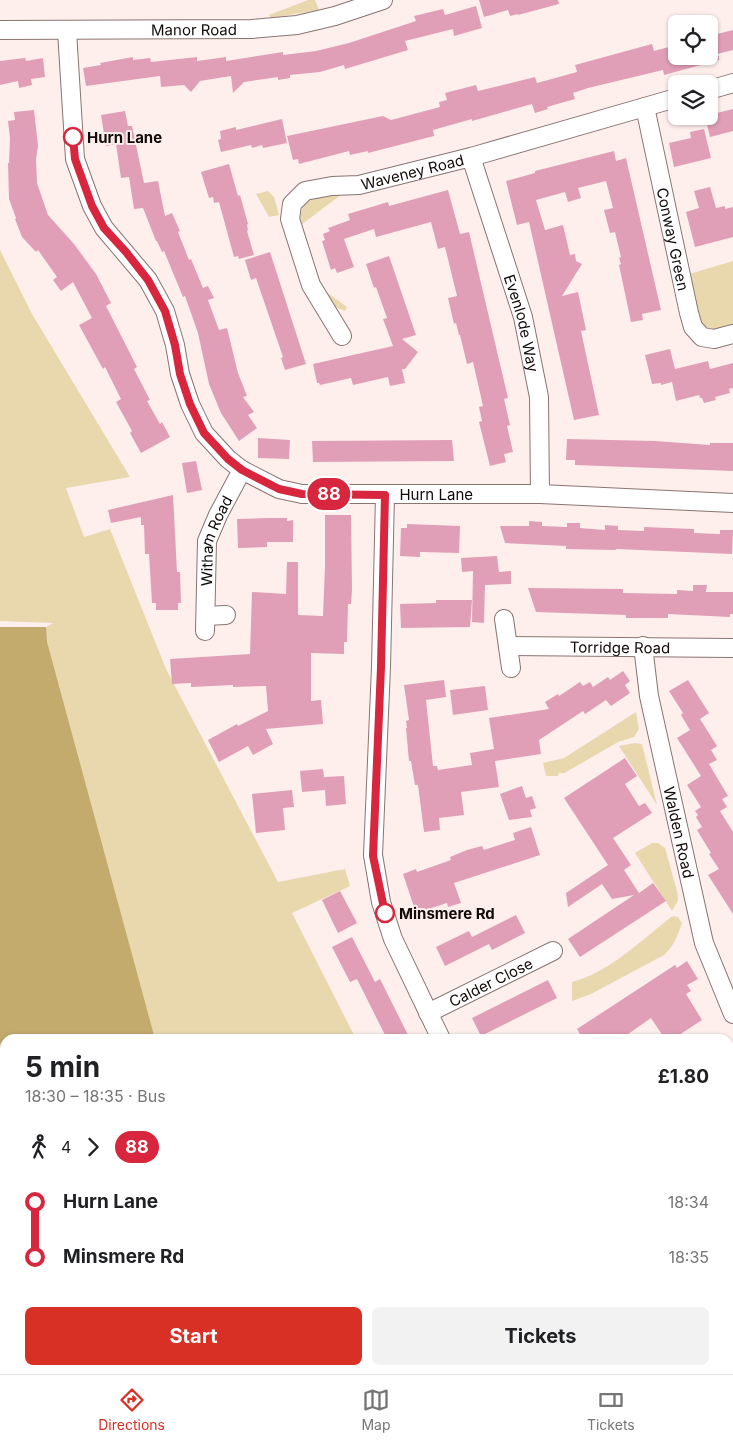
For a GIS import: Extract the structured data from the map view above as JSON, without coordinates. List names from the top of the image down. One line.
{"streets":{"street":["Manor Road","Waveney Road","Conway Green","Evenlode Way","Hurn Lane","Witham Road","Torridge Road","Walden Road","Calder Close"]},"crossings":[["Manor Road","Hurn Lane"],["Waveney Road","Conway Green"],["Waveney Road","Evenlode Way"],["Evenlode Way","Hurn Lane"],["Hurn Lane","Witham Road"],["Torridge Road","Walden Road"]],"places":["Hurn Lane","Minsmere Rd"],"lines":["bus line 88"],"page":{"on_map":"88","heading":["5 min","18:30 – 18:35 · Bus","£1.80"],"legs":["4","88"],"list":[{"name":"Hurn Lane","value":"18:34"},{"name":"Minsmere Rd","value":"18:35"}],"buttons":["Start","Tickets"],"tabs":["Directions","Map","Tickets"]}}
